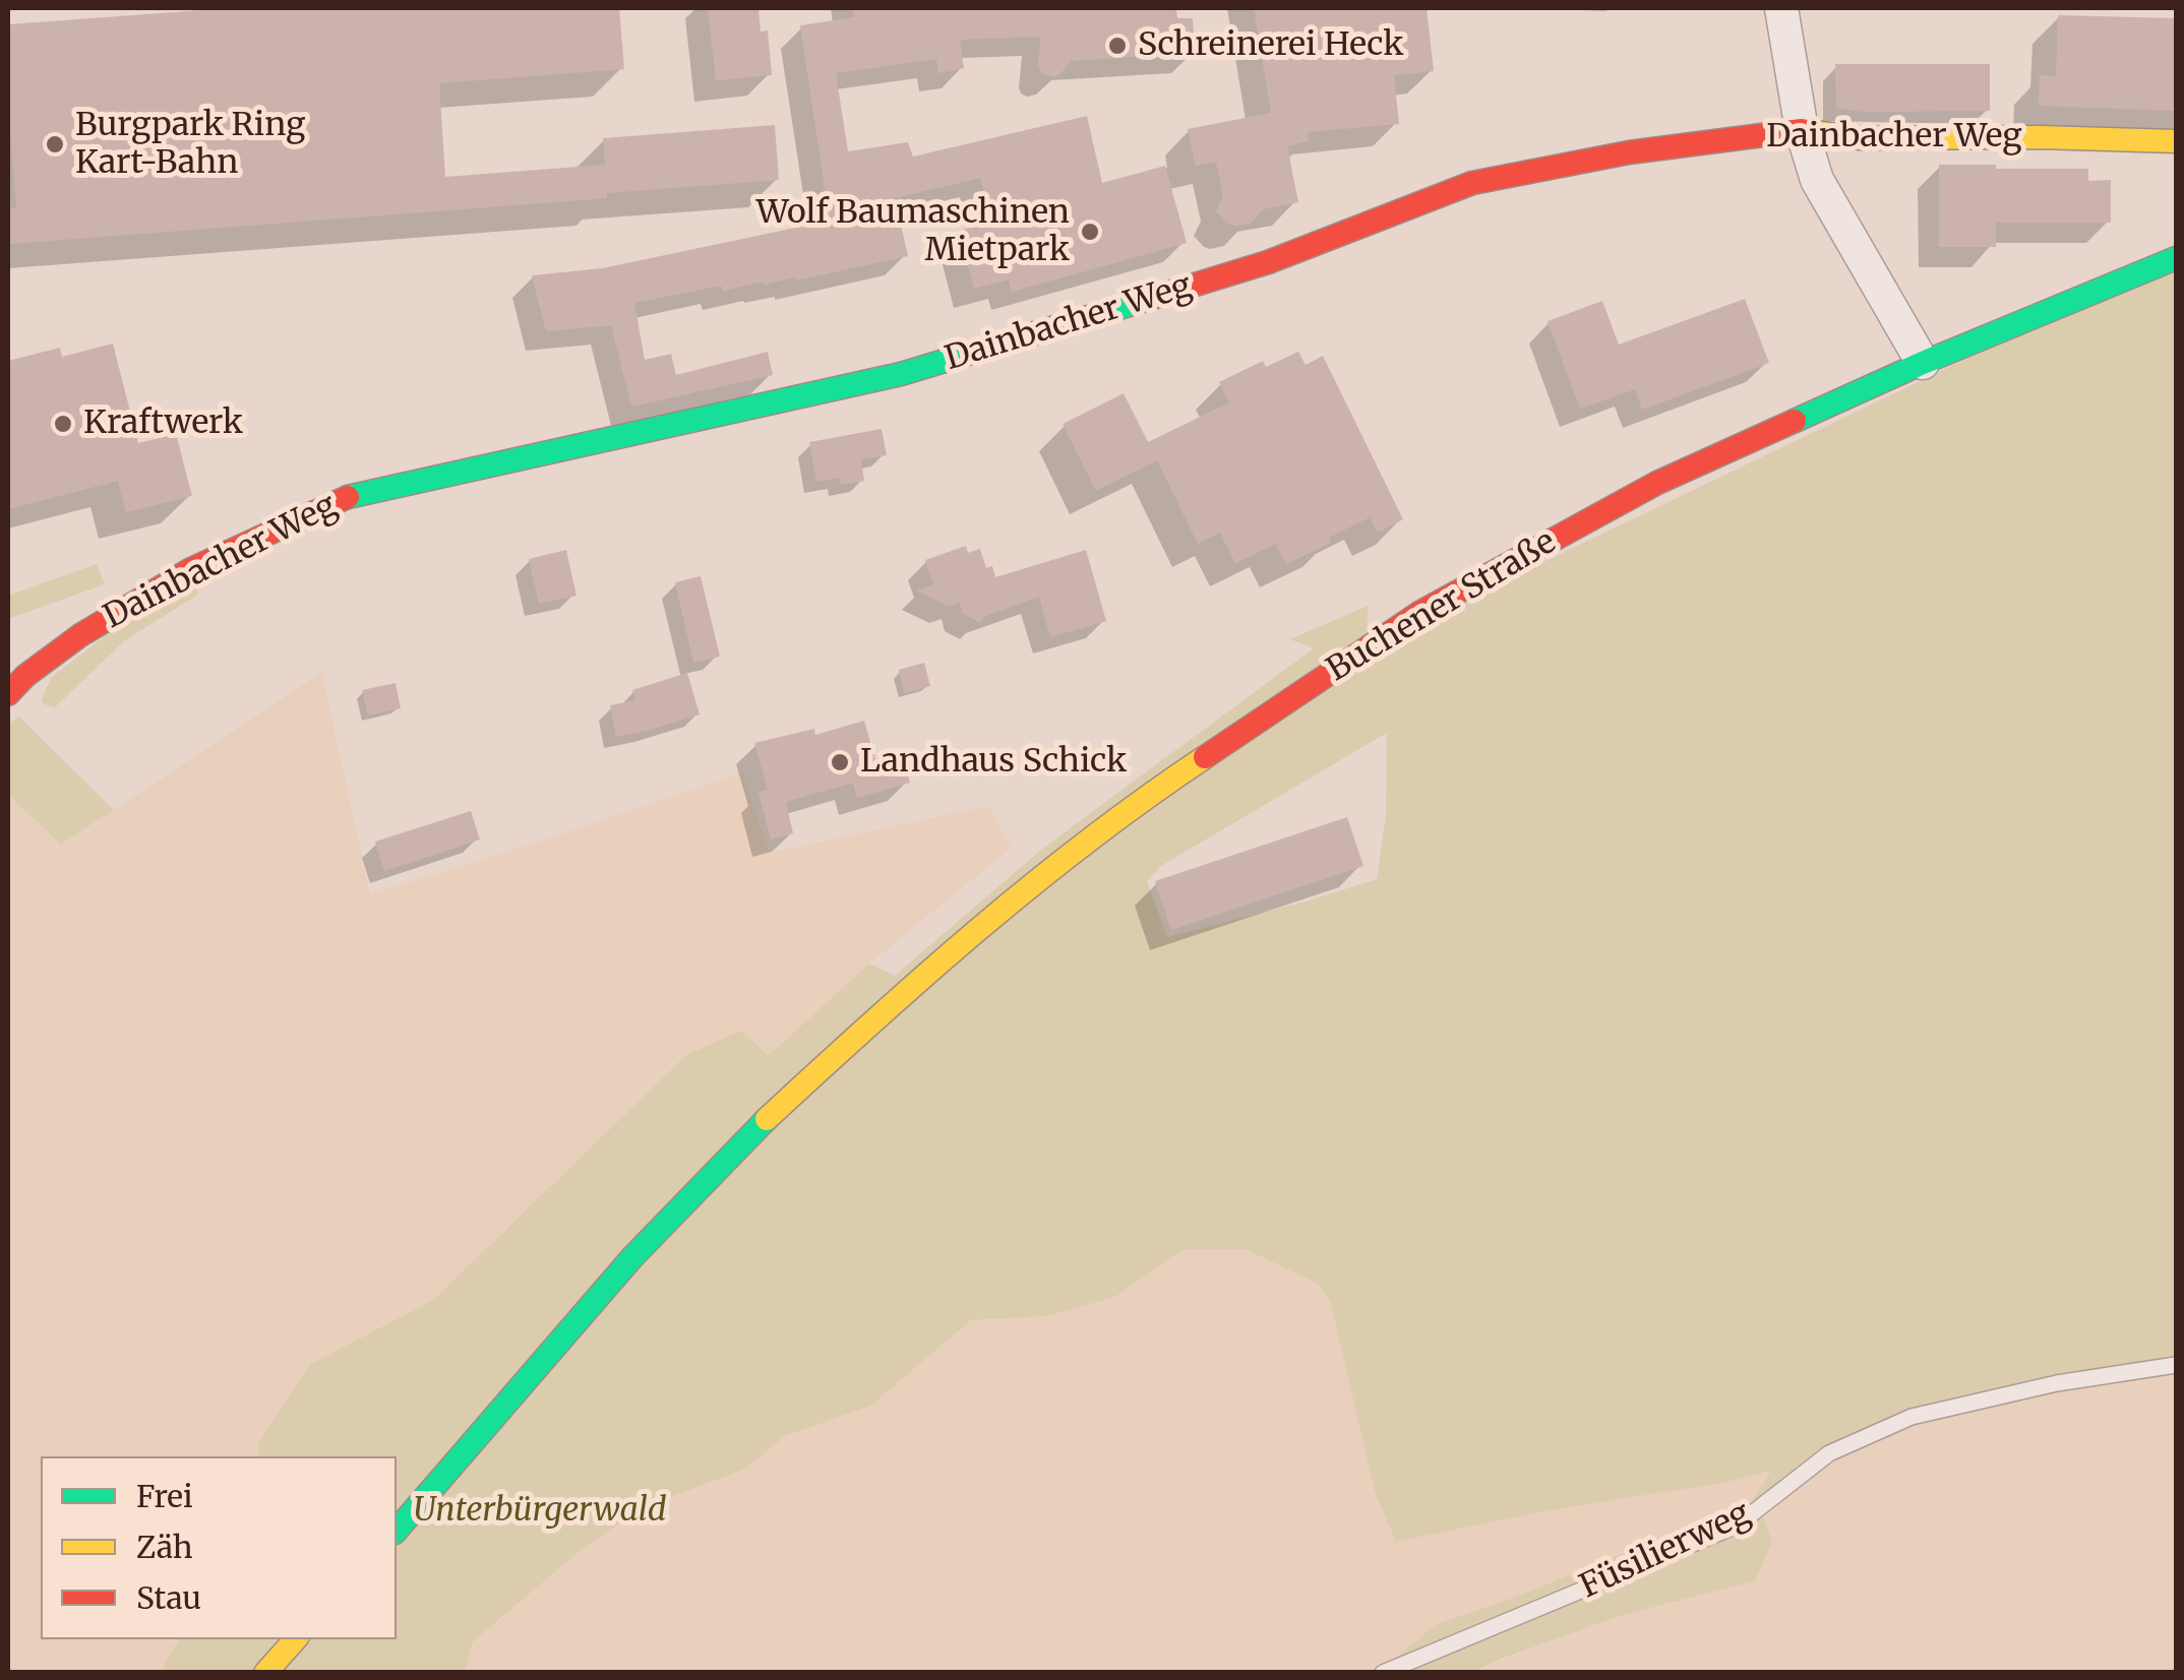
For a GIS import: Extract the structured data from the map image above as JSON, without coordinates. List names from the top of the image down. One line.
{"streets":{"street":["Dainbacher Weg","Buchener Straße"],"lane":["Füsilierweg"]},"parks":["Unterbürgerwald"],"places":["Schreinerei Heck","Burgpark Ring Kart-Bahn","Wolf Baumaschinen Mietpark","Kraftwerk","Landhaus Schick"],"legend":["Frei","Zäh","Stau"]}
